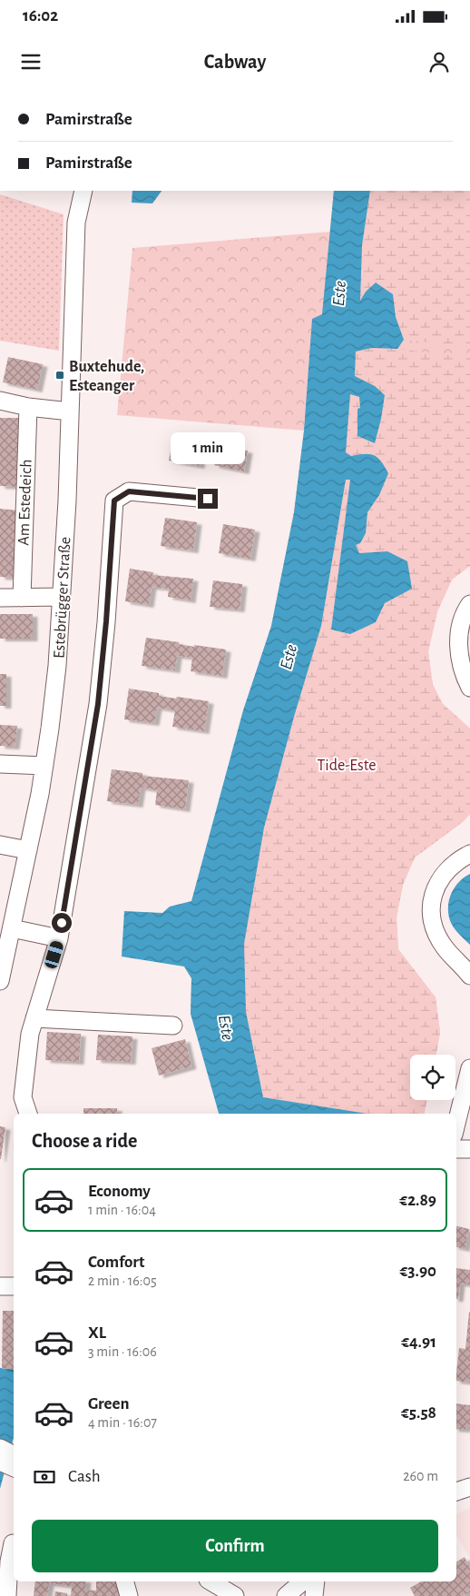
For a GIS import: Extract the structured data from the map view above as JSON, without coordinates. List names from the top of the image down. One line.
{"streets":{"street":["Am Estedeich","Estebrügger Straße"]},"water":["Este"],"parks":["Tide-Este"],"places":{"transit":["Buxtehude, Esteanger"]},"page":{"status":"16:02","header":"Cabway","banner":["Pamirstraße","Pamirstraße"],"bubble":"1 min","heading":"Choose a ride","list":[{"name":"Economy","note":"1 min · 16:04","value":"€2.89"},{"name":"Comfort","note":"2 min · 16:05","value":"€3.90"},{"name":"XL","note":"3 min · 16:06","value":"€4.91"},{"name":"Green","note":"4 min · 16:07","value":"€5.58"}],"pay":["Cash","260 m"],"buttons":"Confirm"}}
